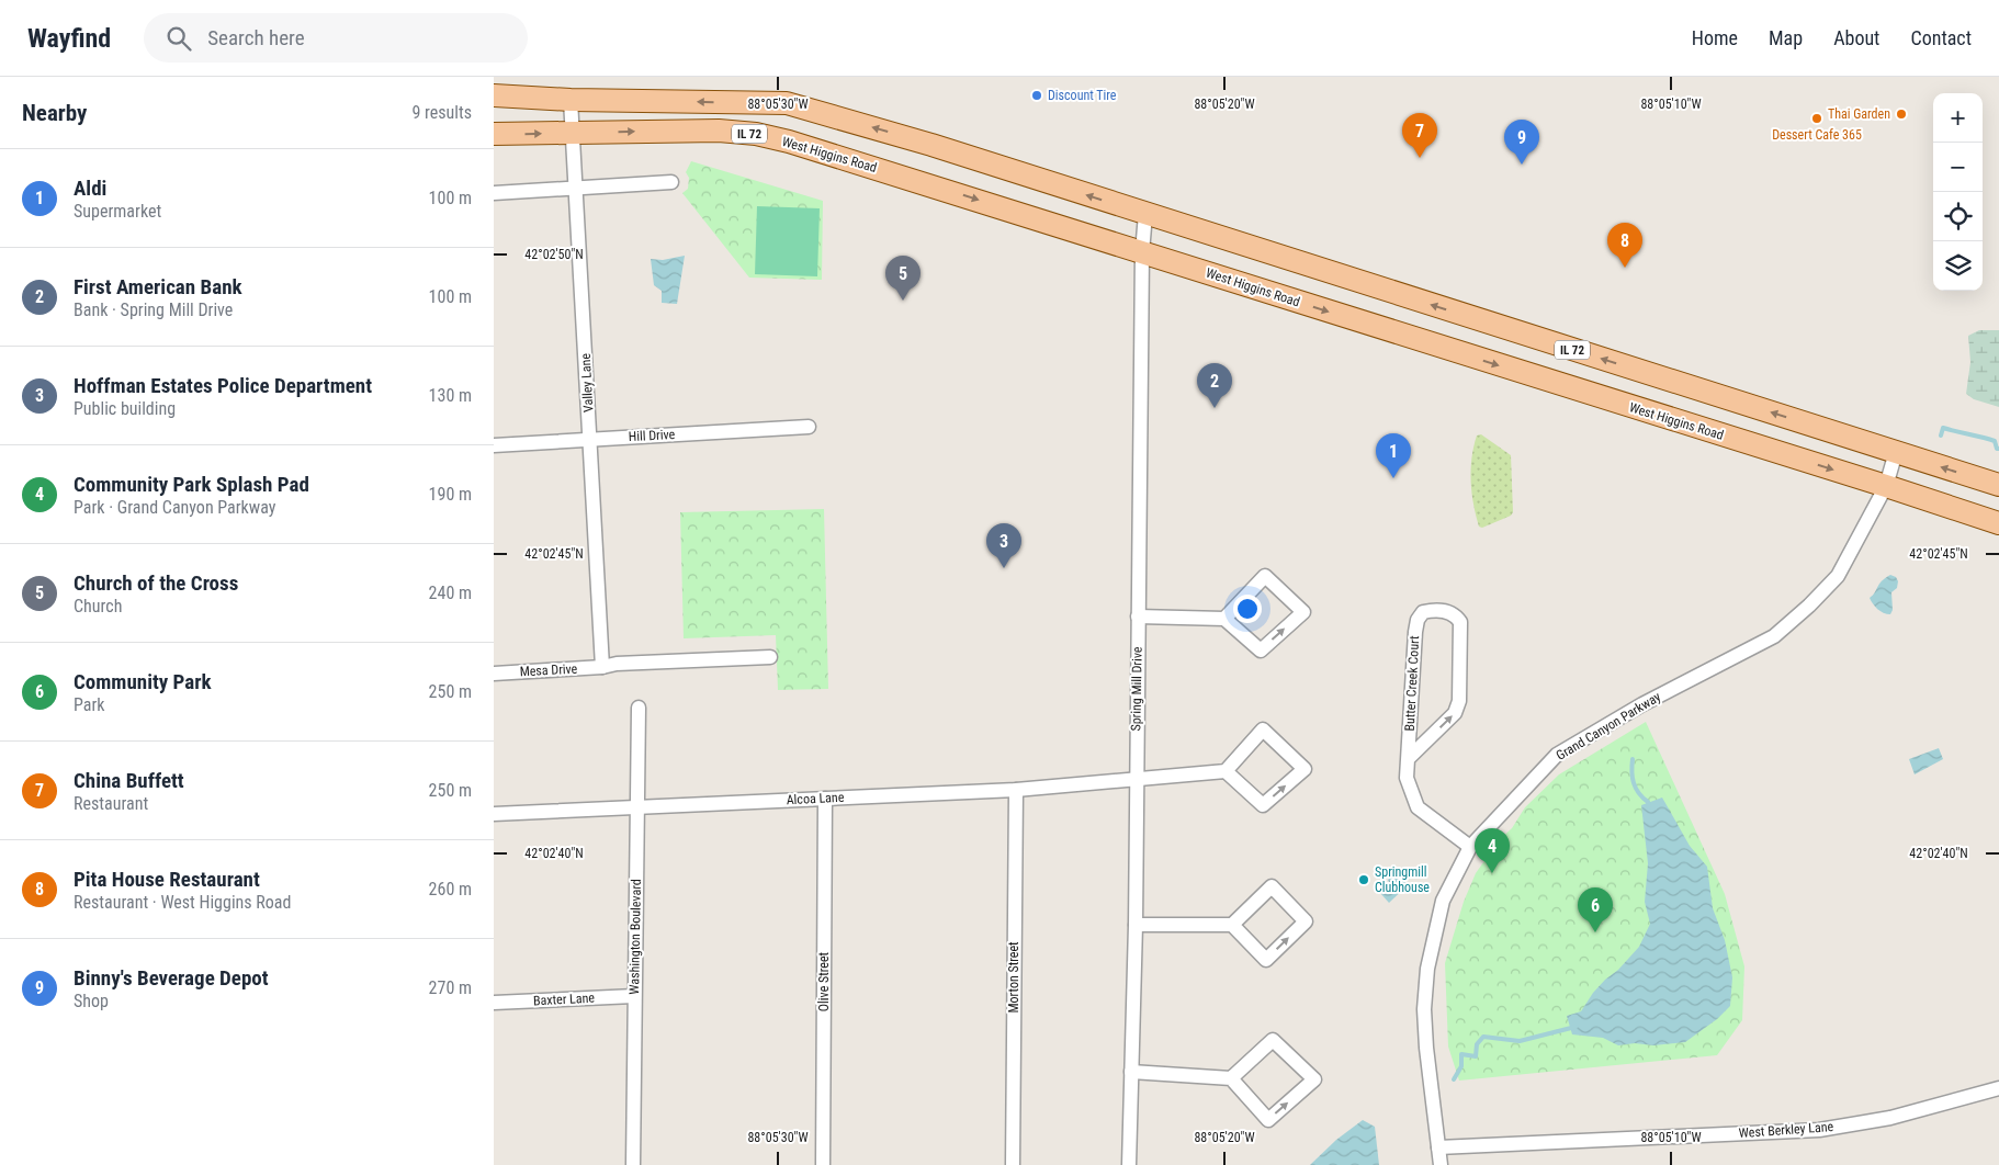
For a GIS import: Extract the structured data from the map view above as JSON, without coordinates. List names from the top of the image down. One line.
{"streets":{"main road":["IL 72","West Higgins Road"],"street":["Valley Lane","Hill Drive","Mesa Drive","Butter Creek Court","Spring Mill Drive","Grand Canyon Parkway","Alcoa Lane","Washington Boulevard","Morton Street","Olive Street","Baxter Lane","West Berkley Lane"]},"crossings":[["IL 72","Valley Lane"],["IL 72","Spring Mill Drive"],["IL 72","Grand Canyon Parkway"],["West Higgins Road","Valley Lane"],["West Higgins Road","Spring Mill Drive"],["West Higgins Road","Grand Canyon Parkway"],["Valley Lane","Hill Drive"],["Valley Lane","Mesa Drive"],["Butter Creek Court","Grand Canyon Parkway"],["Spring Mill Drive","Alcoa Lane"],["Grand Canyon Parkway","West Berkley Lane"],["Alcoa Lane","Washington Boulevard"],["Alcoa Lane","Morton Street"],["Alcoa Lane","Olive Street"],["Washington Boulevard","Baxter Lane"]],"places":["Discount Tire","Thai Garden","Dessert Cafe 365","Springmill Clubhouse"],"page":{"header":"Wayfind","search":"Search here","nav":["Home","Map","About","Contact"],"heading":["Nearby","9 results"],"map_buttons":["+","−"],"pins":["7","9","8","5","2","1","3","4","6"],"list":[{"mark":"1","name":"Aldi","note":"Supermarket","value":"100 m"},{"mark":"2","name":"First American Bank","note":"Bank · Spring Mill Drive","value":"100 m"},{"mark":"3","name":"Hoffman Estates Police Department","note":"Public building","value":"130 m"},{"mark":"4","name":"Community Park Splash Pad","note":"Park · Grand Canyon Parkway","value":"190 m"},{"mark":"5","name":"Church of the Cross","note":"Church","value":"240 m"},{"mark":"6","name":"Community Park","note":"Park","value":"250 m"},{"mark":"7","name":"China Buffett","note":"Restaurant","value":"250 m"},{"mark":"8","name":"Pita House Restaurant","note":"Restaurant · West Higgins Road","value":"260 m"},{"mark":"9","name":"Binny's Beverage Depot","note":"Shop","value":"270 m"}]},"coordinates":["88°05'30\"W","88°05'20\"W","88°05'10\"W","42°02'50\"N","42°02'45\"N","42°02'40\"N"]}
